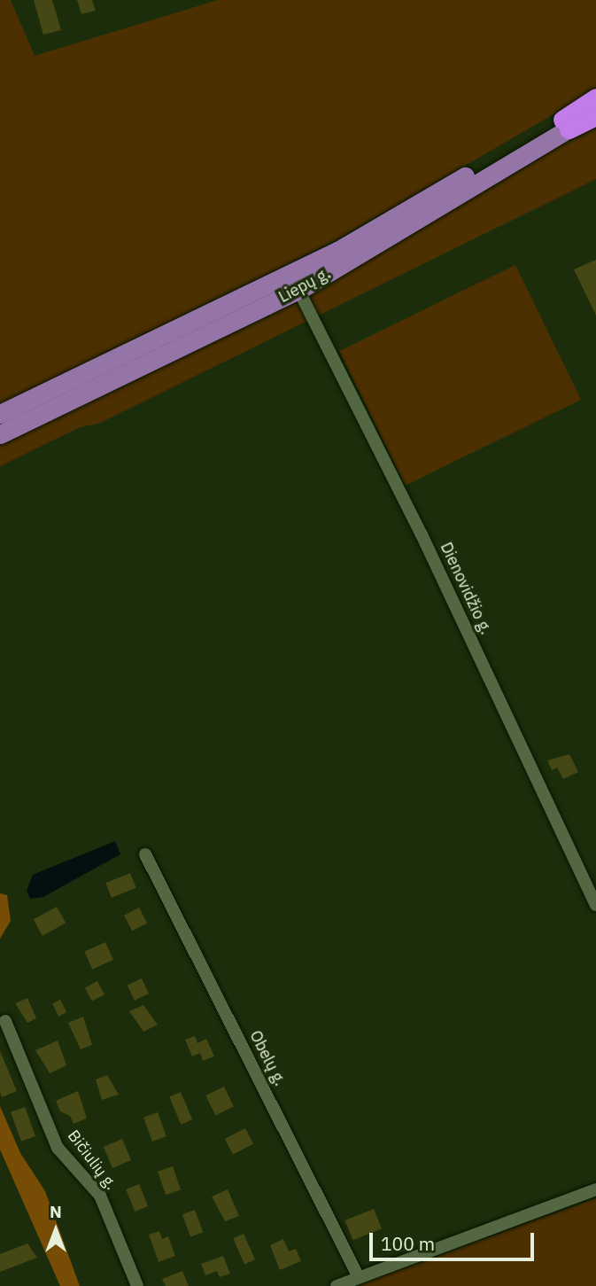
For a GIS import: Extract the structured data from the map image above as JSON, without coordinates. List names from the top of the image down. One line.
{"streets":{"main road":["Liepų g."],"street":["Dienovidžio g.","Obelų g.","Bičiulių g."]},"crossings":[["Liepų g.","Dienovidžio g."]],"scale_bar":"100 m","north":"top"}
